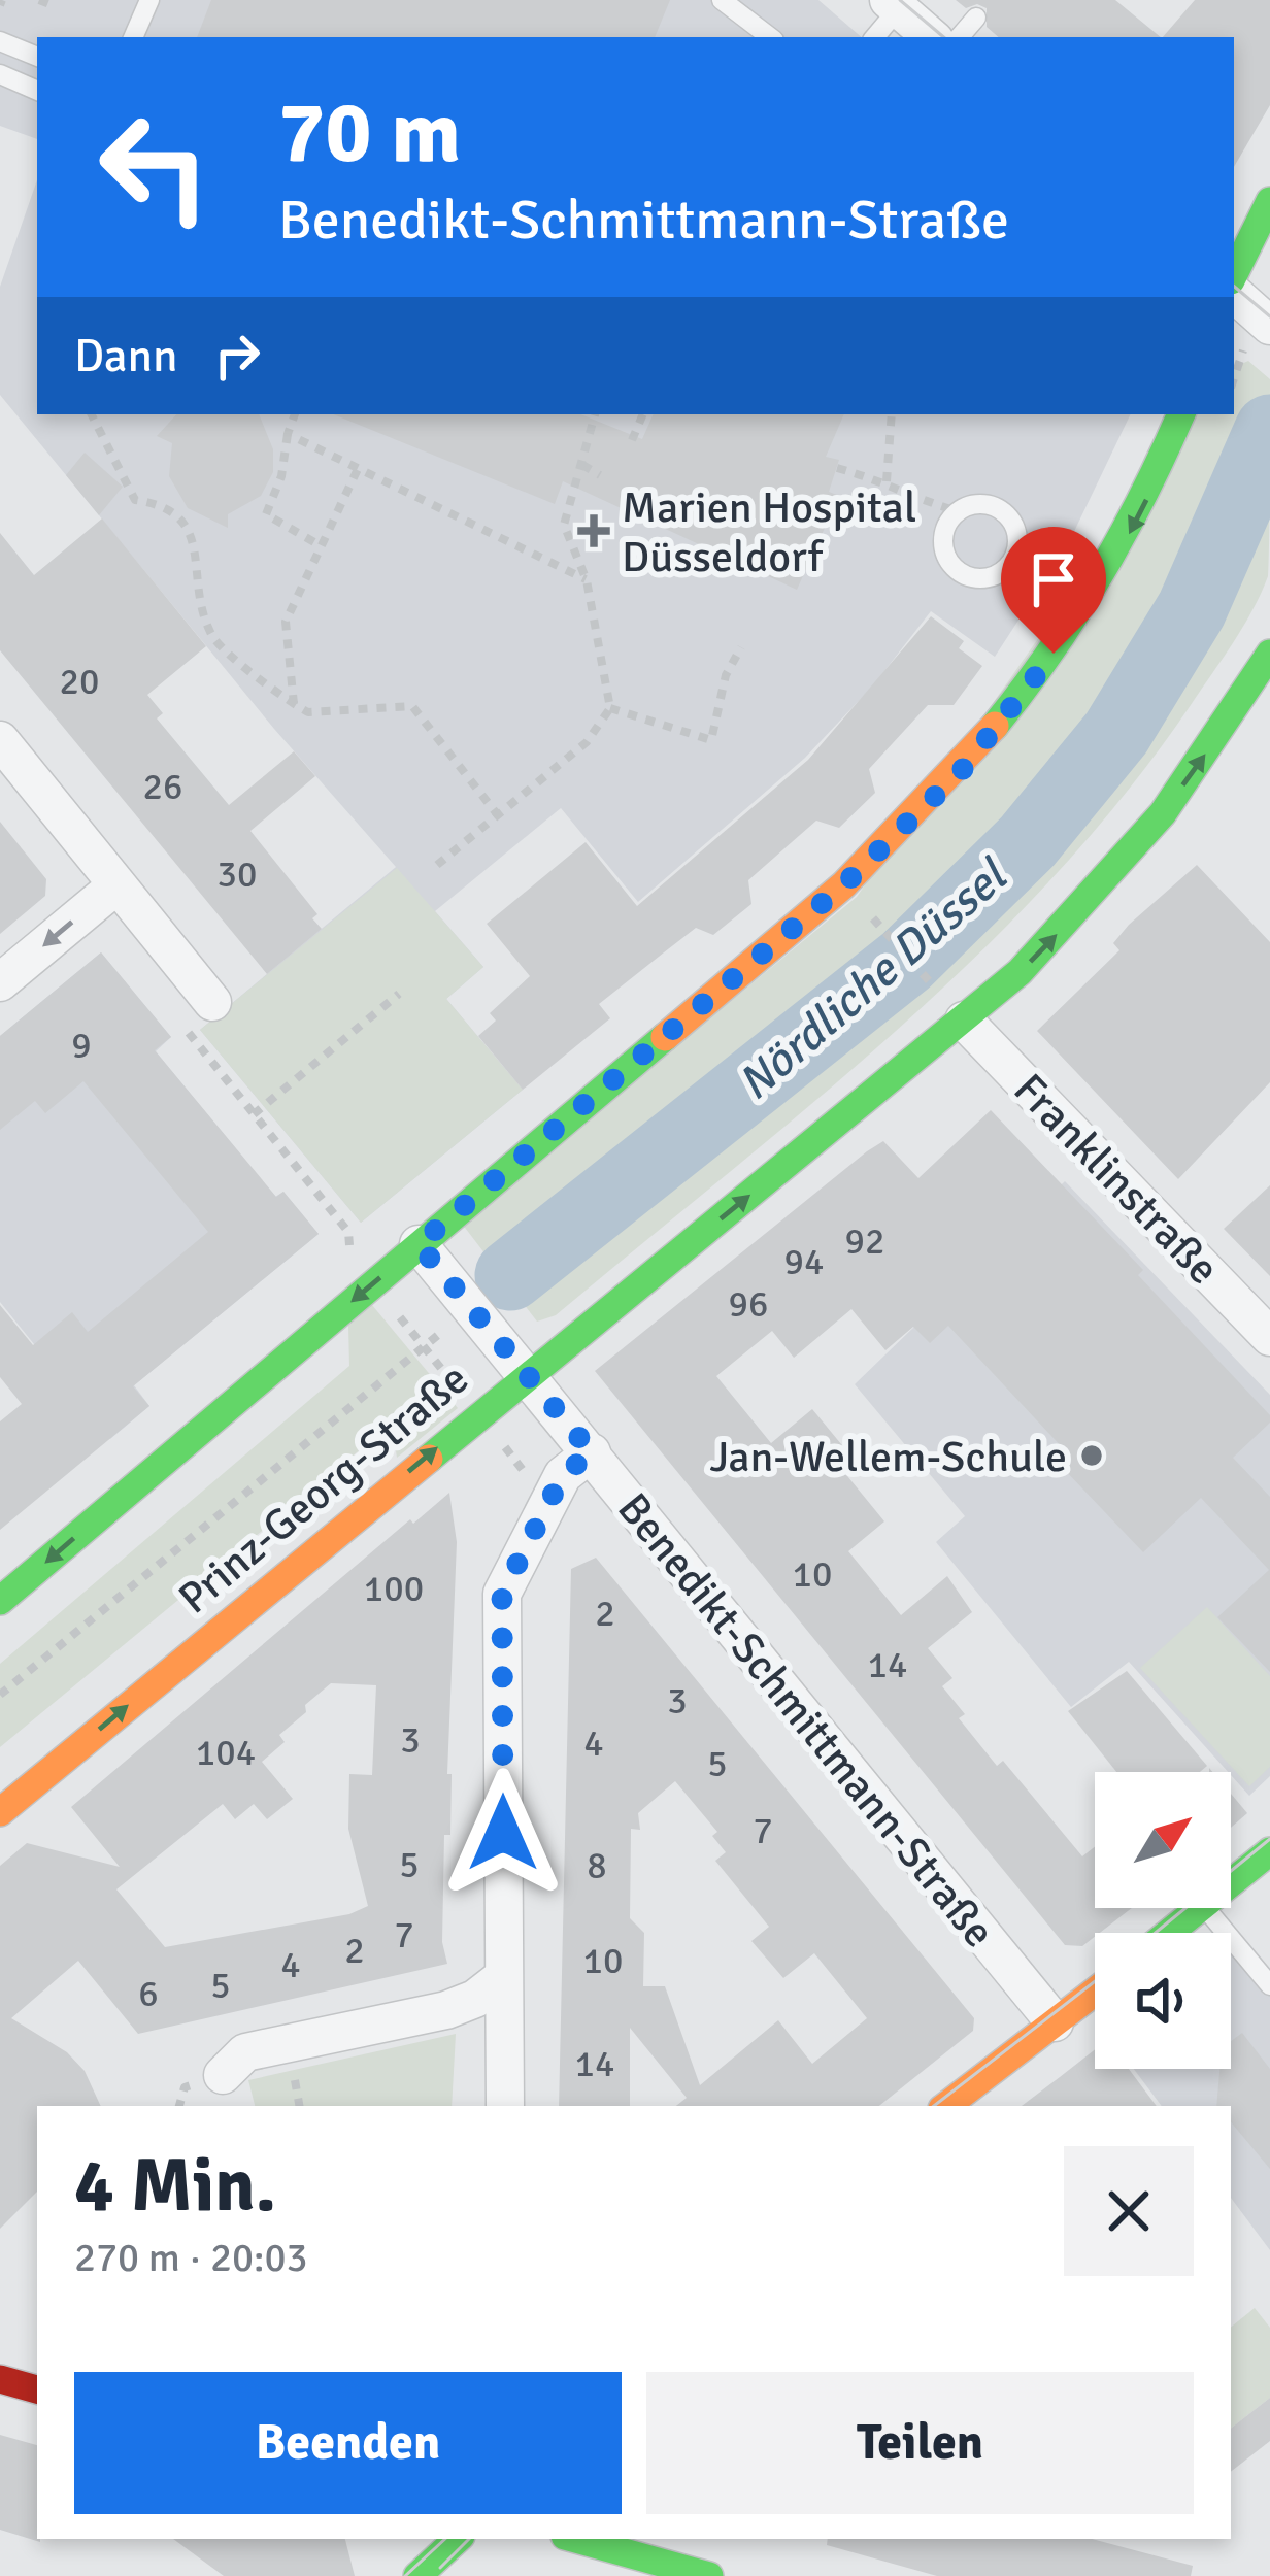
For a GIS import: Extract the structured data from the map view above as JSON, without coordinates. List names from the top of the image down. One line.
{"streets":{"main road":["Prinz-Georg-Straße"],"street":["Franklinstraße","Benedikt-Schmittmann-Straße"]},"crossings":[["Franklinstraße","Prinz-Georg-Straße"],["Prinz-Georg-Straße","Benedikt-Schmittmann-Straße"]],"water":["Nördliche Düssel"],"places":{"health":["Marien Hospital Düsseldorf"],"other":["Jan-Wellem-Schule"]},"house_numbers":["20","26","30","9","92","94","96","10","100","2","14","3","3","4","104","5","7","5","8","7","2","10","4","5","6","14"],"north":"top right","page":{"turn":["70 m","Benedikt-Schmittmann-Straße"],"then":"Dann","heading":["4 Min.","270 m · 20:03"],"buttons":["Beenden","Teilen"]}}
